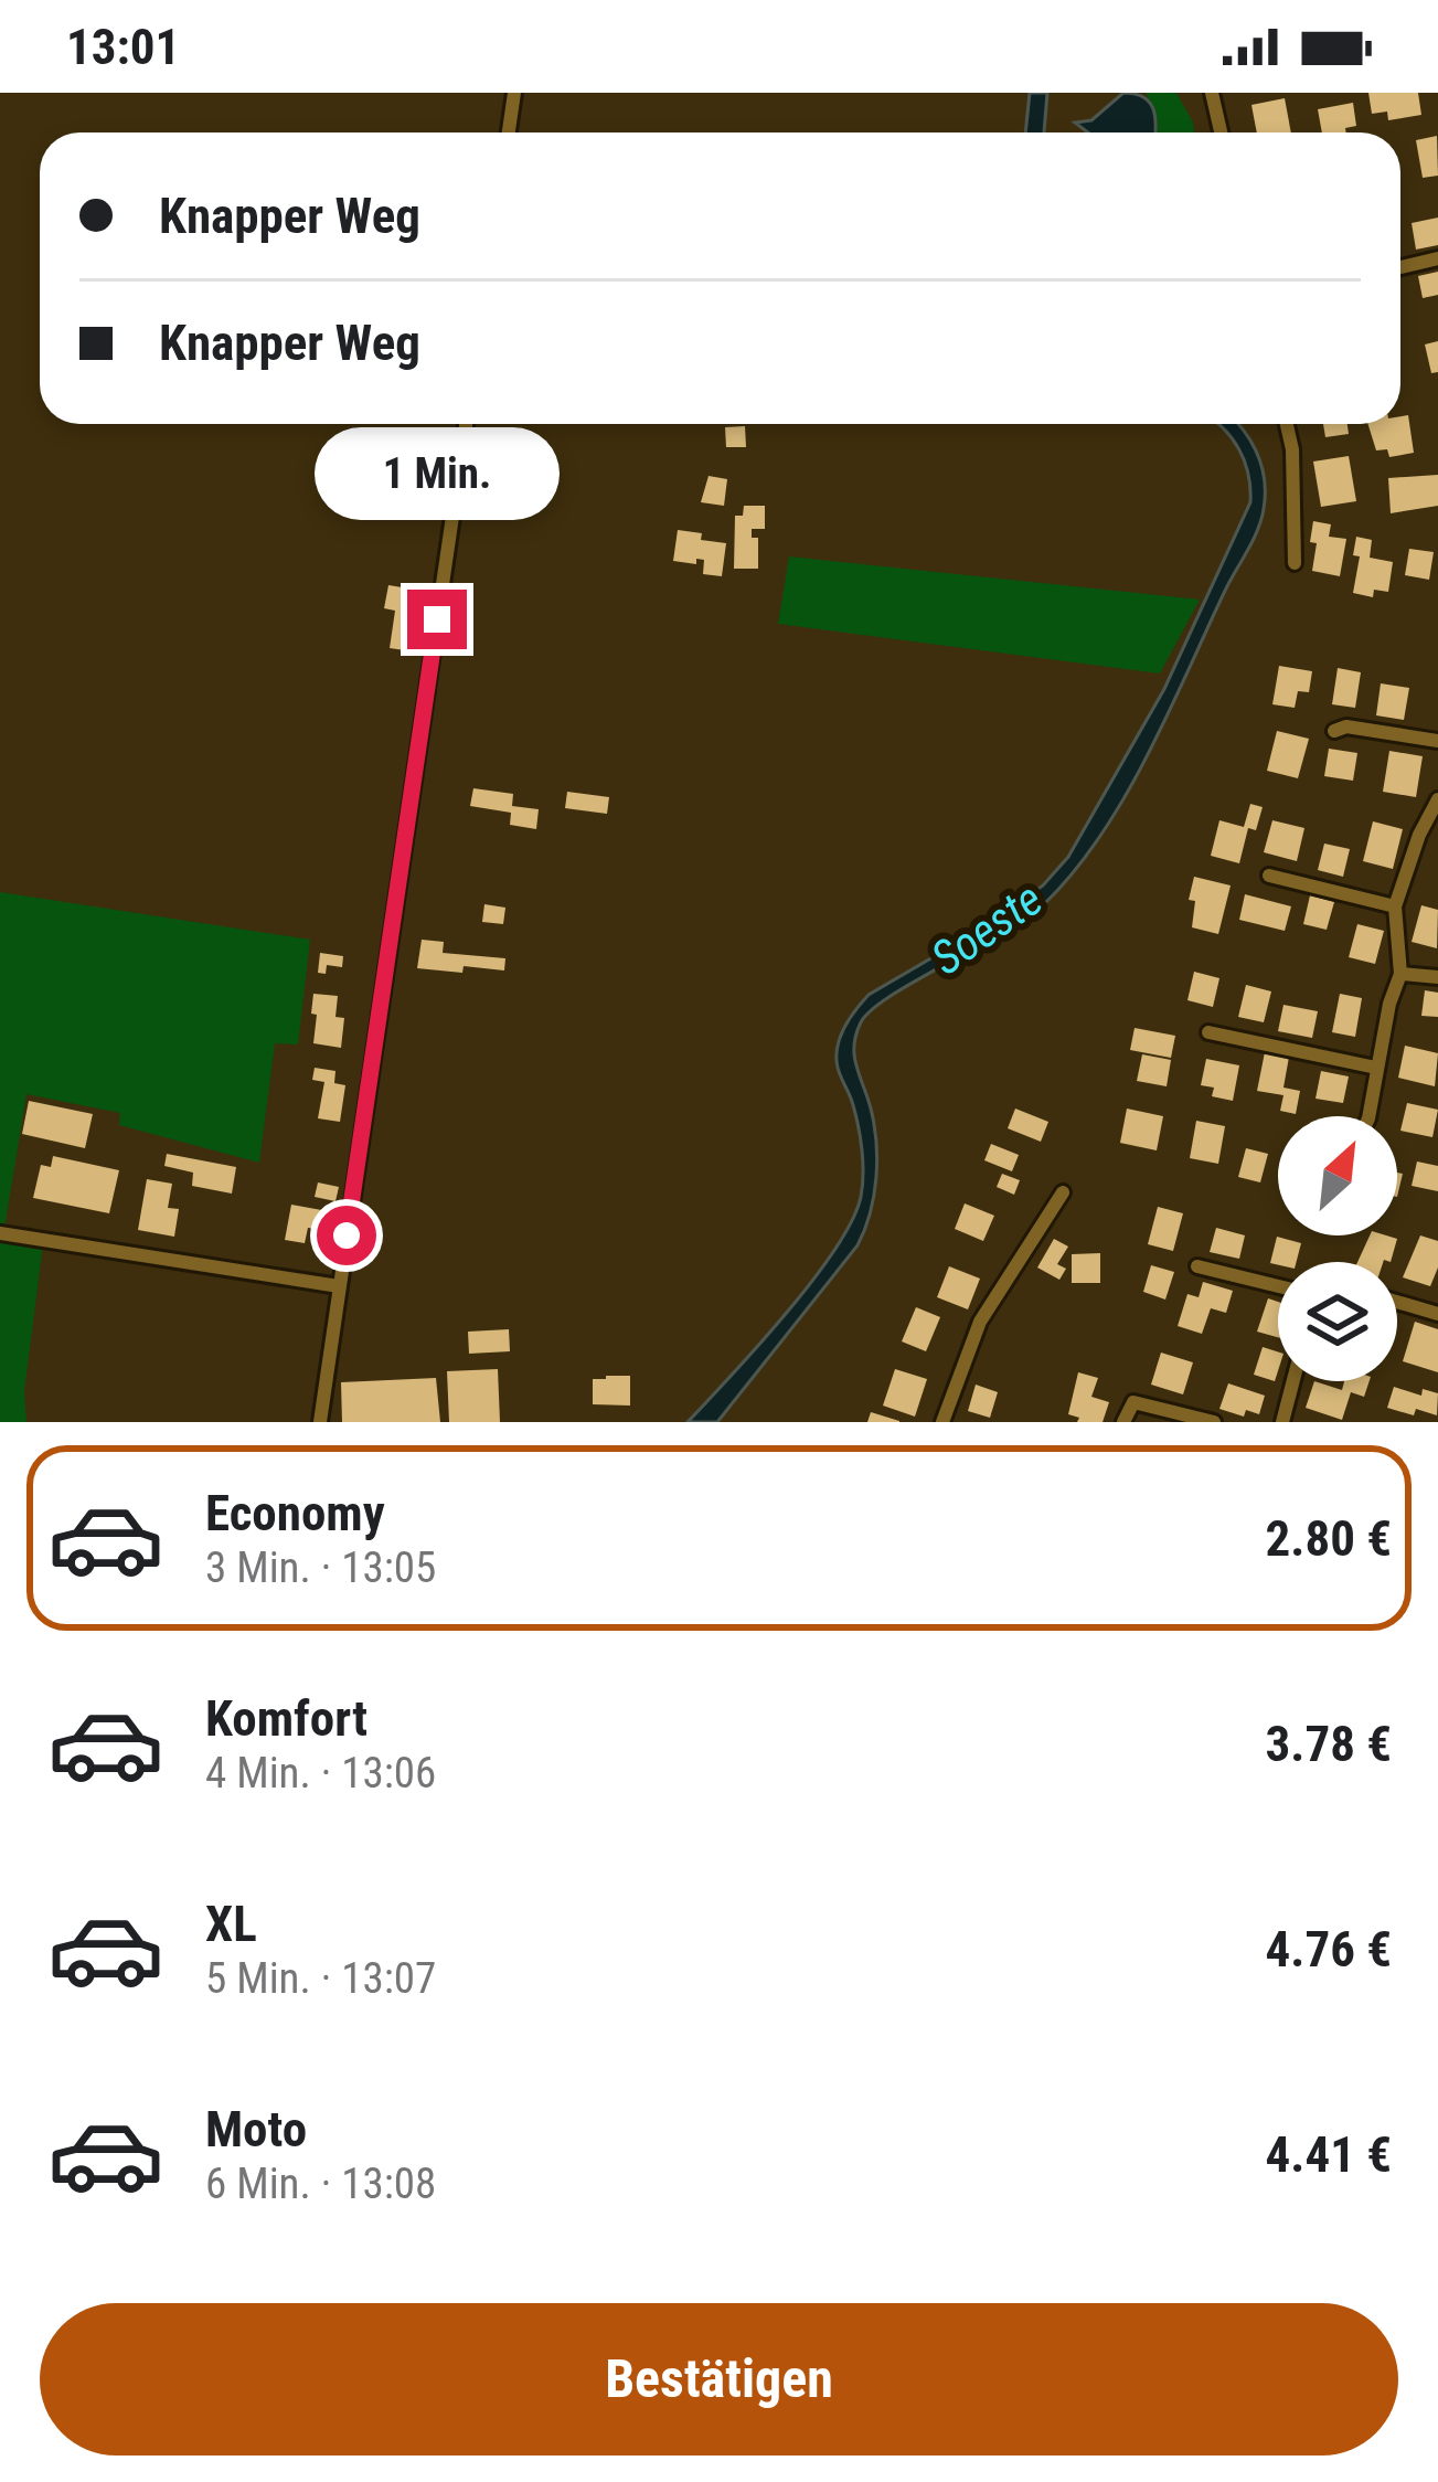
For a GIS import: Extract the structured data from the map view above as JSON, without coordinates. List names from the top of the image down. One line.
{"water":["Soeste"],"north":"top right","page":{"status":"13:01","banner":["Knapper Weg","Knapper Weg"],"bubble":"1 Min.","list":[{"name":"Economy","note":"3 Min. · 13:05","value":"2.80 €"},{"name":"Komfort","note":"4 Min. · 13:06","value":"3.78 €"},{"name":"XL","note":"5 Min. · 13:07","value":"4.76 €"},{"name":"Moto","note":"6 Min. · 13:08","value":"4.41 €"}],"buttons":"Bestätigen"}}
